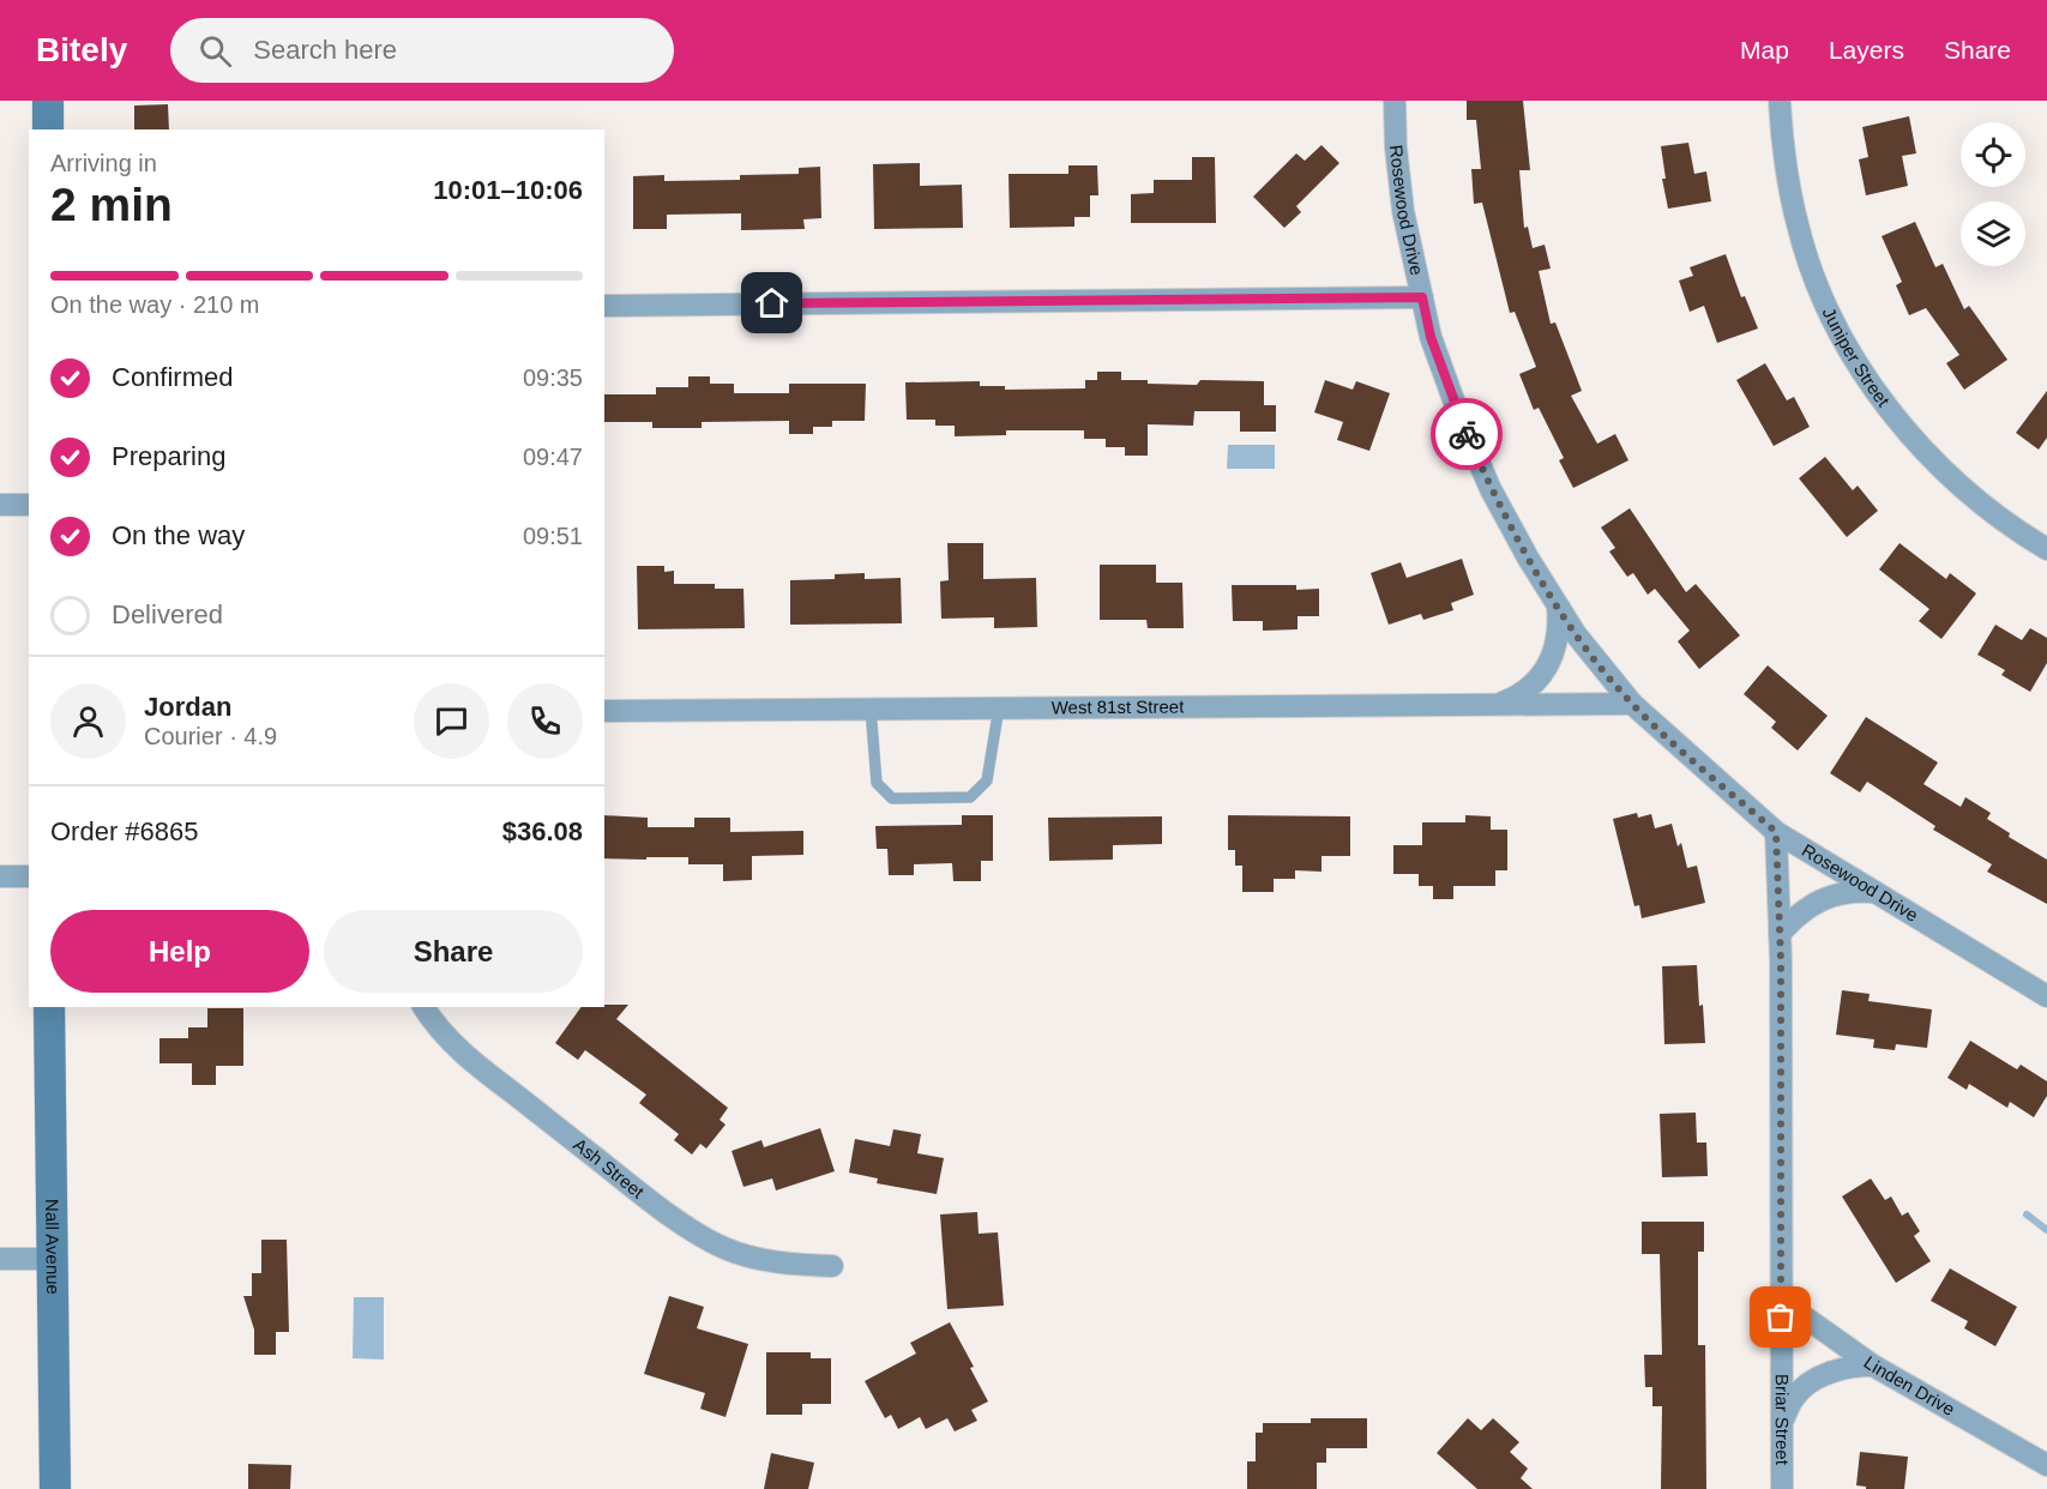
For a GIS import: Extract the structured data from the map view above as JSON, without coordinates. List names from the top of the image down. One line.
{"streets":{"main road":["Nall Avenue"],"street":["Rosewood Drive","Juniper Street","West 81st Street","Ash Street","Linden Drive","Briar Street"]},"crossings":[["Rosewood Drive","West 81st Street"],["Rosewood Drive","Briar Street"],["Linden Drive","Briar Street"]],"page":{"header":"Bitely","search":"Search here","nav":["Map","Layers","Share"],"heading":["2 min","Arriving in","10:01–10:06"],"panel":["Jordan","Courier · 4.9","Order #6865","$36.08"],"bar":"On the way · 210 m","list":[["Confirmed","09:35"],["Preparing","09:47"],["On the way","09:51"],"Delivered"],"buttons":["Help","Share"]}}
